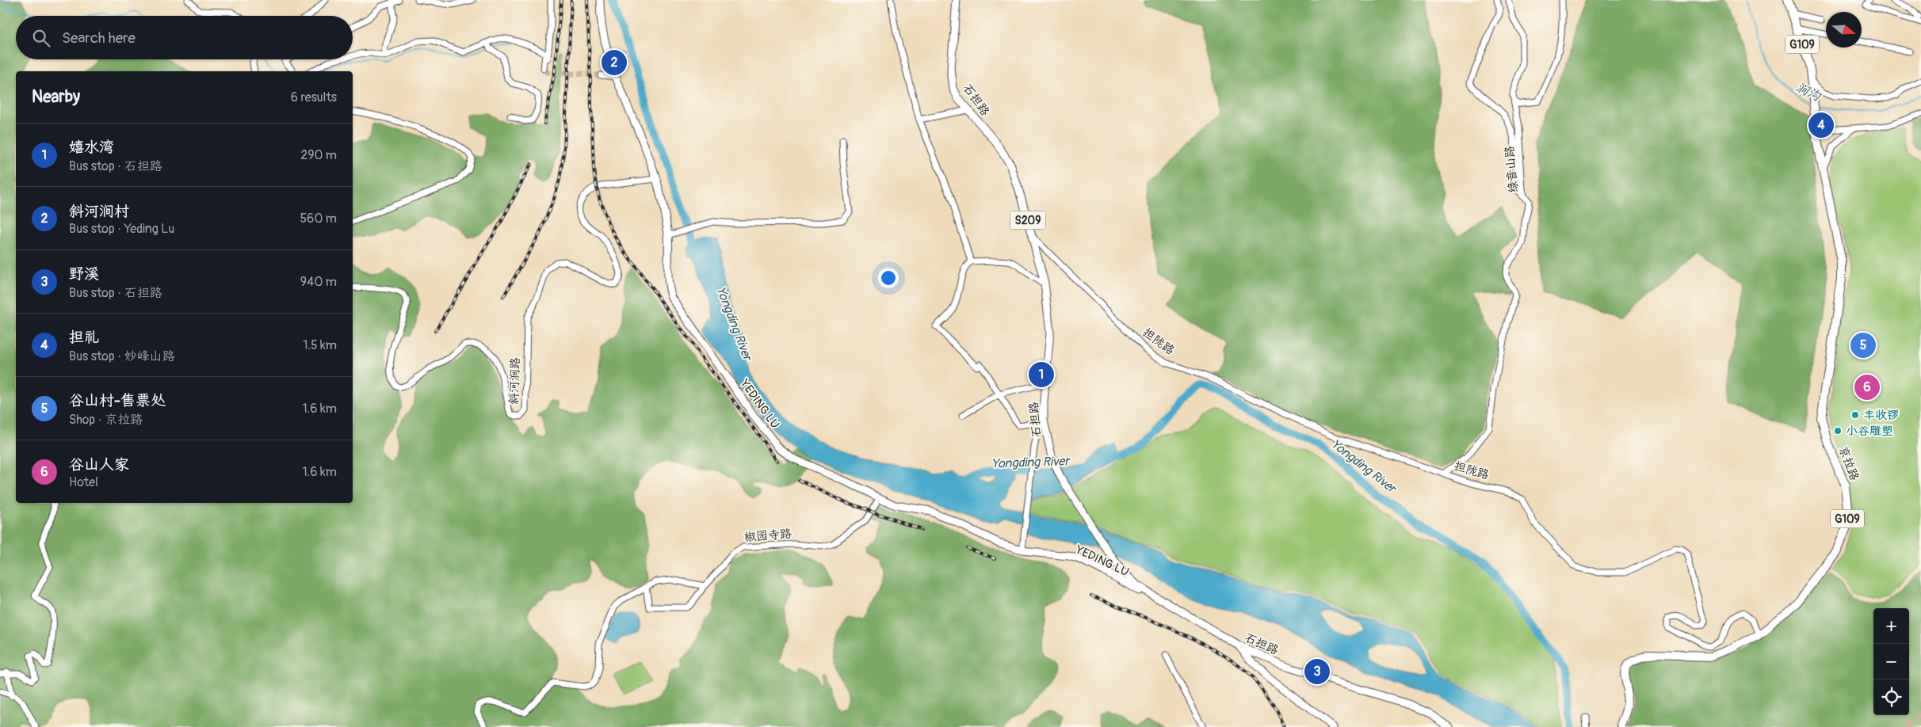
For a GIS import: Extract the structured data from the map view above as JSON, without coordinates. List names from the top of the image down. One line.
{"streets":{"highway":["G109","京拉路"],"main road":["石担路","S209","YEDING LU"],"street":["绿音山路","担陇路","斜河涧路","椒园寺路"]},"crossings":[["石担路","担陇路"],["石担路","YEDING LU"],["绿音山路","担陇路"],["担陇路","京拉路"],["斜河涧路","YEDING LU"],["YEDING LU","椒园寺路"]],"water":["涧沟","Yongding River"],"places":["丰收锣","小谷雕塑"],"north":"right","page":{"search":"Search here","pins":["2","4","5","1","6","3"],"heading":["Nearby","6 results"],"list":[{"mark":"1","name":"嬉水湾","note":"Bus stop · 石担路","value":"290 m"},{"mark":"2","name":"斜河涧村","note":"Bus stop · Yeding Lu","value":"560 m"},{"mark":"3","name":"野溪","note":"Bus stop · 石担路","value":"940 m"},{"mark":"4","name":"担礼","note":"Bus stop · 妙峰山路","value":"1.5 km"},{"mark":"5","name":"谷山村-售票处","note":"Shop · 京拉路","value":"1.6 km"},{"mark":"6","name":"谷山人家","note":"Hotel","value":"1.6 km"}],"map_buttons":["+","−"]}}
